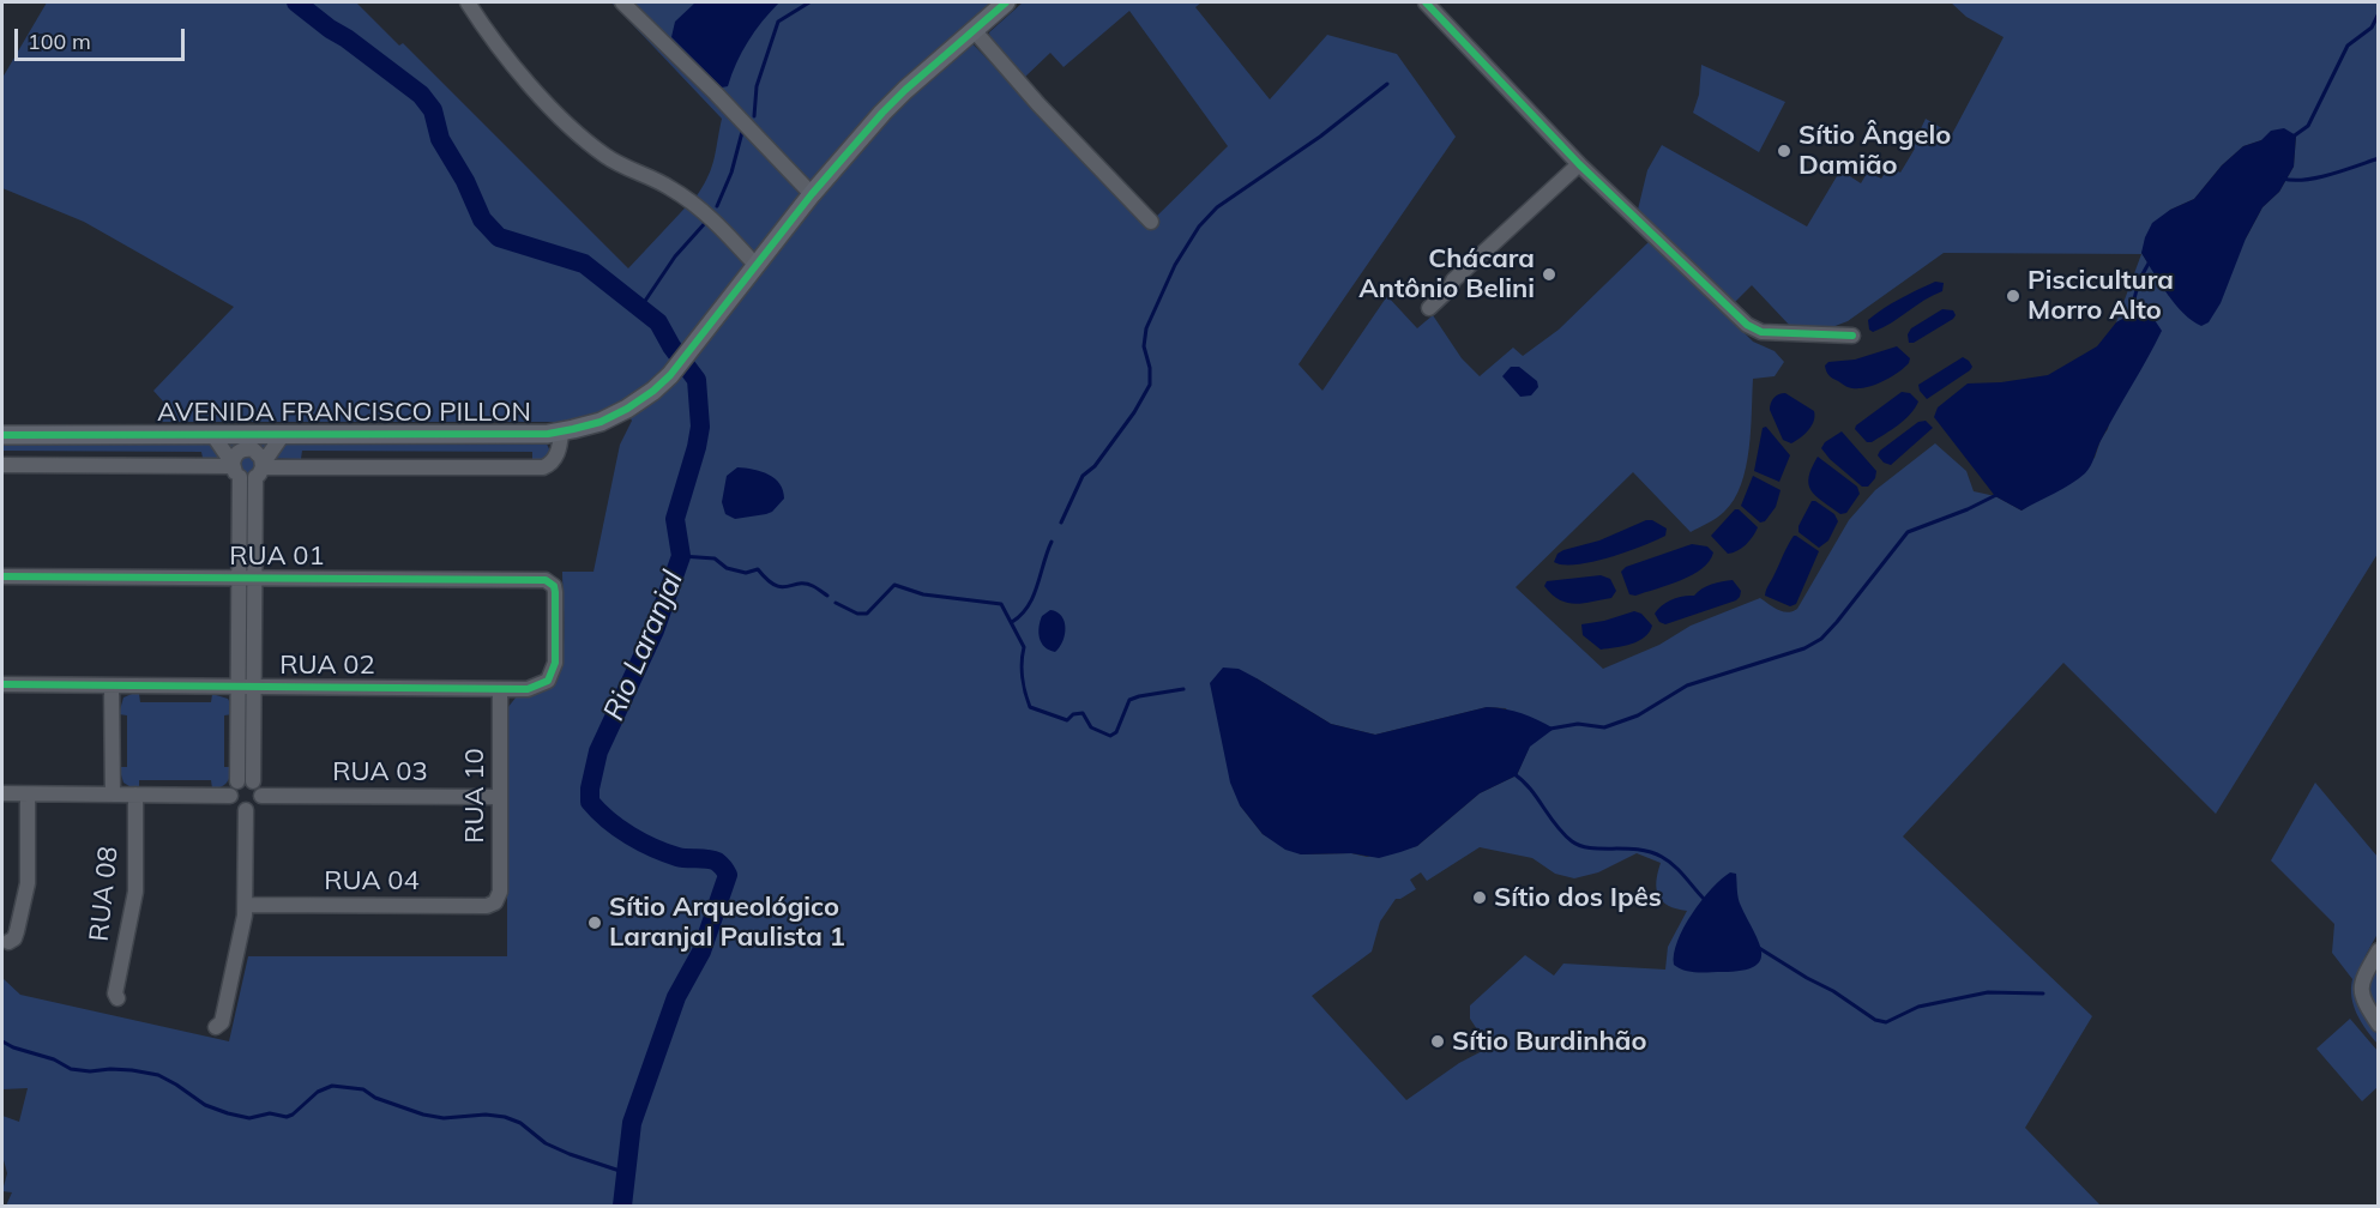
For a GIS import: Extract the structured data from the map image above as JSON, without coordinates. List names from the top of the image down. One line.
{"streets":{"main road":["AVENIDA FRANCISCO PILLON"],"street":["RUA 01","RUA 02","RUA 03","RUA 10","RUA 04","RUA 08"]},"crossings":[["RUA 01","RUA 02"],["RUA 02","RUA 10"],["RUA 03","RUA 10"],["RUA 03","RUA 08"],["RUA 10","RUA 04"]],"water":["Rio Laranjal"],"places":["Sítio Ângelo Damião","Chácara Antônio Belini","Piscicultura Morro Alto","Sítio dos Ipês","Sítio Arqueológico Laranjal Paulista 1","Sítio Burdinhão"],"scale_bar":"100 m"}
